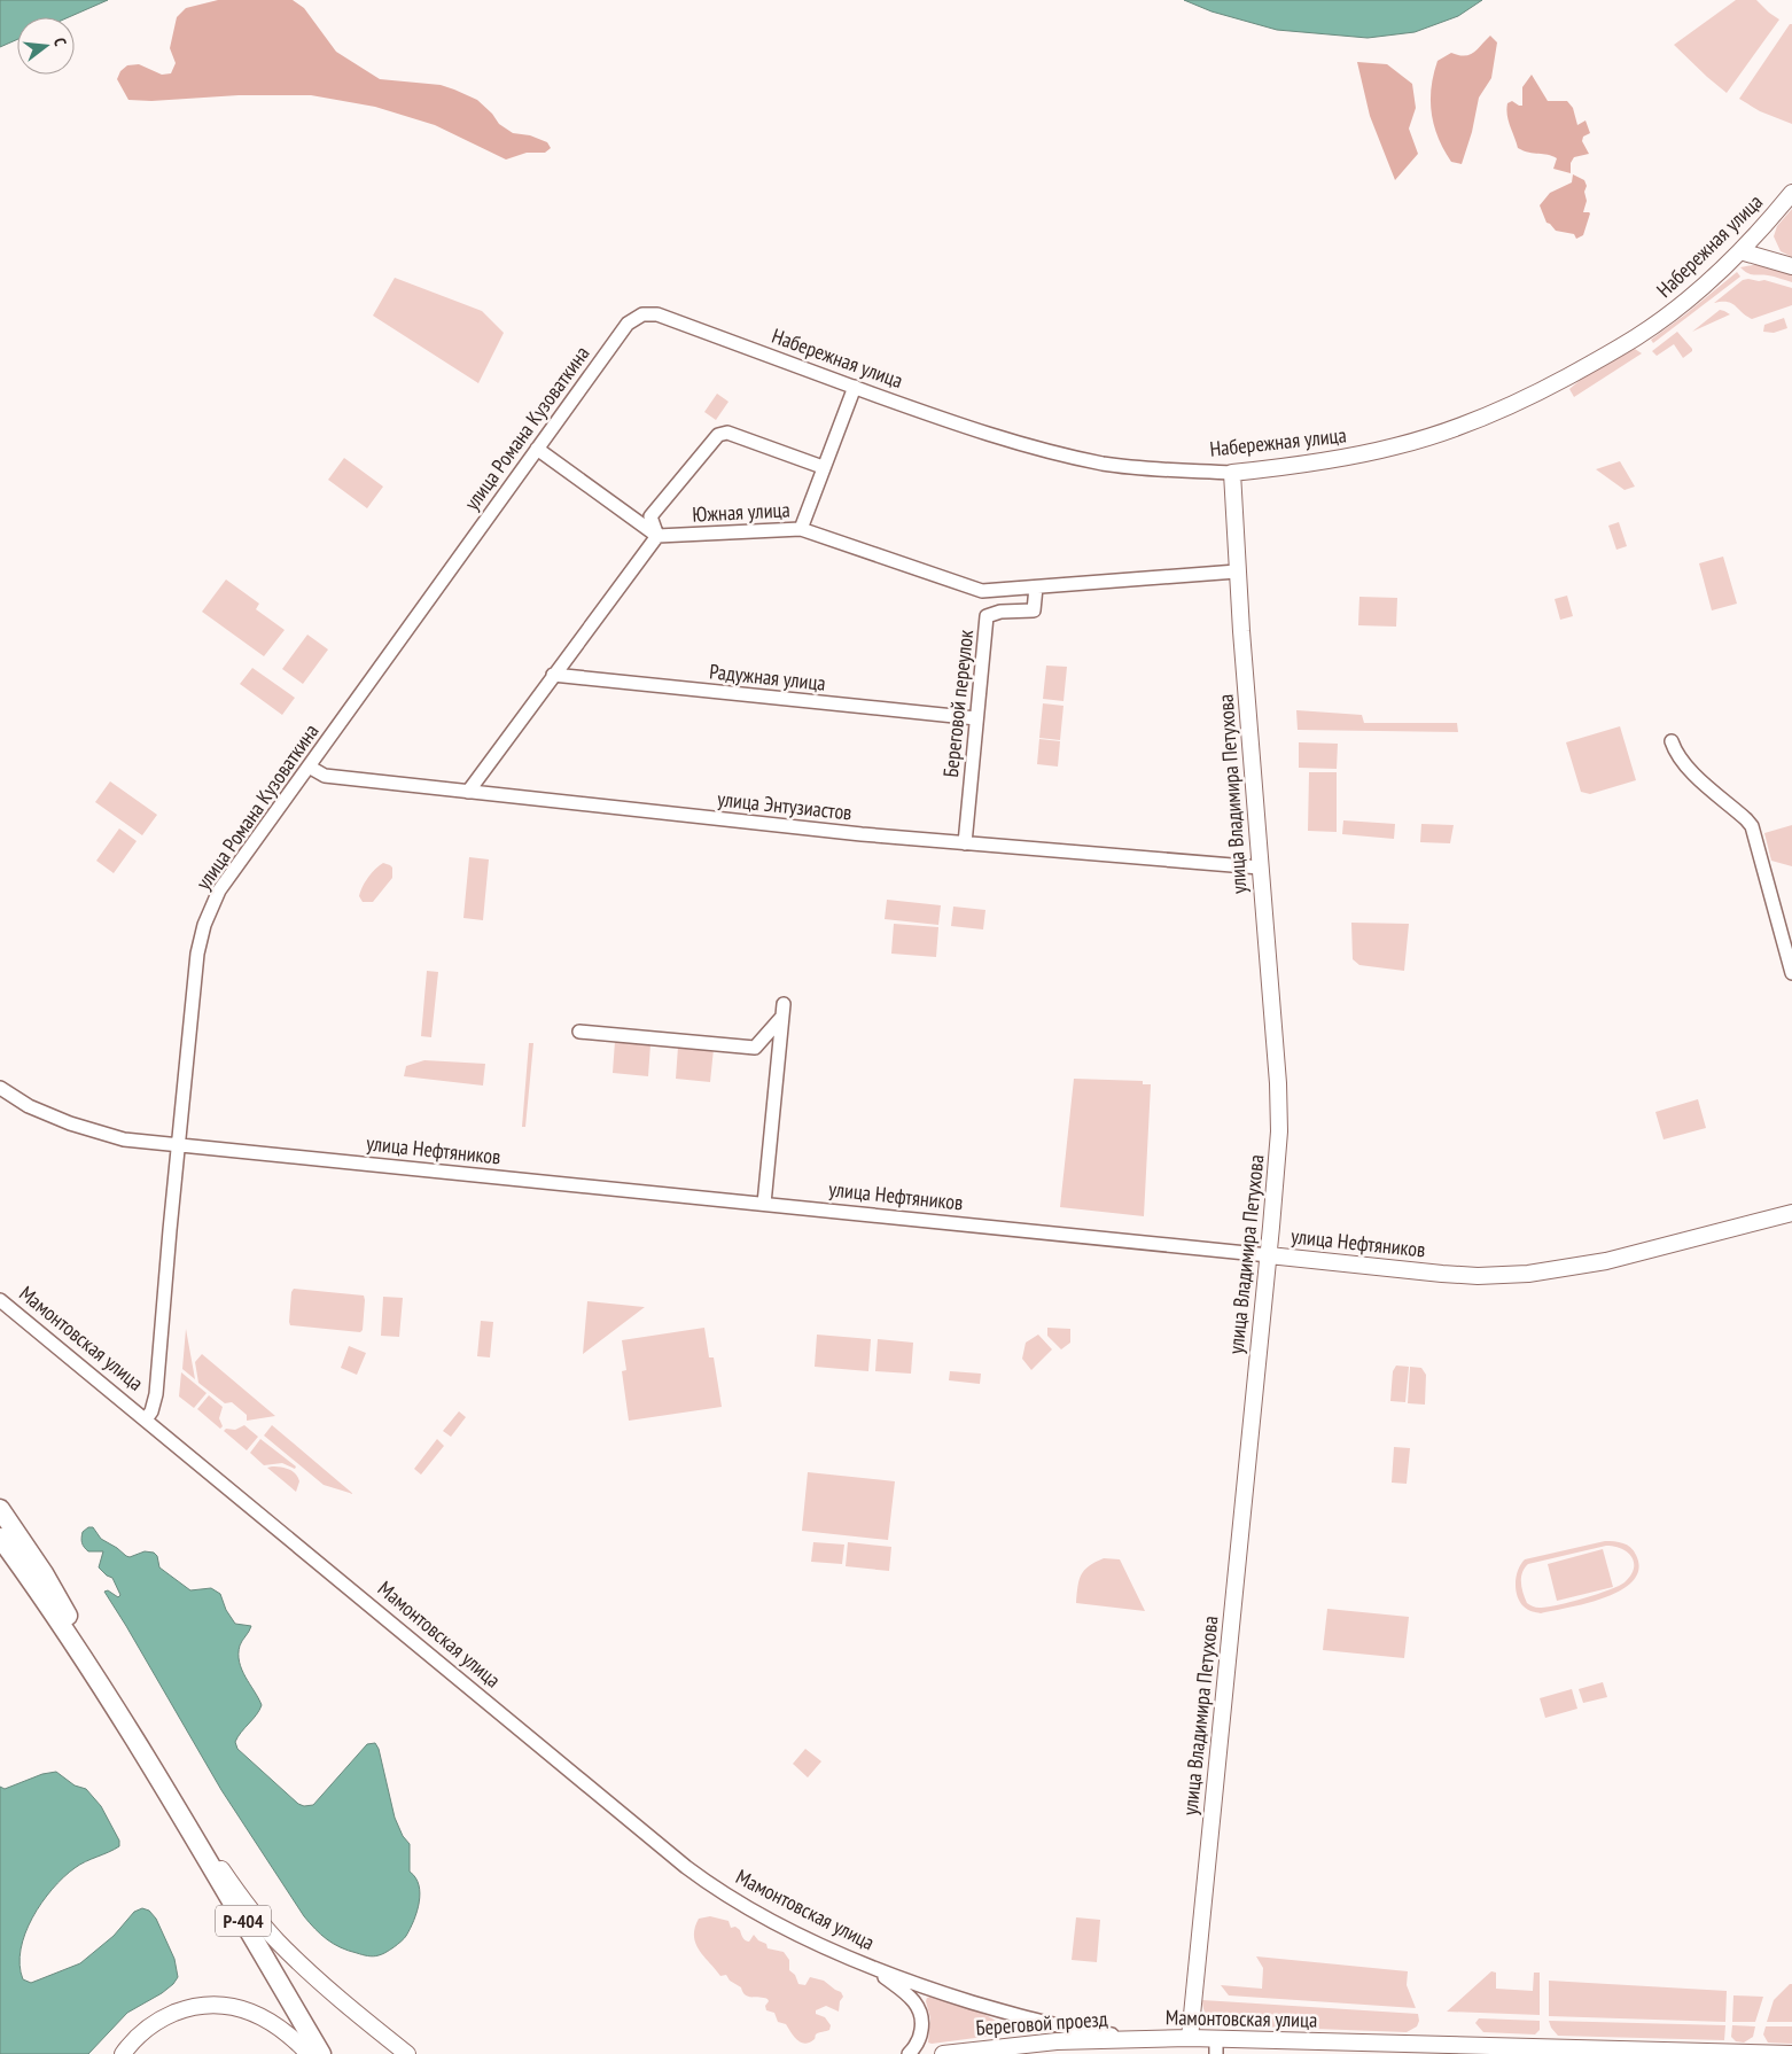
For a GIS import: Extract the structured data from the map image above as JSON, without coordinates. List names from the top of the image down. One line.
{"streets":{"highway":["Р-404"],"main road":["Набережная улица","улица Владимира Петухова","улица Нефтяников","Мамонтовская улица","Береговой проезд"],"street":["улица Романа Кузоваткина","Южная улица","Радужная улица","Береговой переулок","улица Энтузиастов"]},"crossings":[["Набережная улица","улица Романа Кузоваткина"],["Набережная улица","улица Владимира Петухова"],["улица Романа Кузоваткина","улица Энтузиастов"],["улица Романа Кузоваткина","улица Нефтяников"],["улица Романа Кузоваткина","Мамонтовская улица"],["Южная улица","Береговой переулок"],["Южная улица","улица Владимира Петухова"],["Радужная улица","Береговой переулок"],["Береговой переулок","улица Энтузиастов"],["улица Владимира Петухова","улица Энтузиастов"],["улица Владимира Петухова","улица Нефтяников"],["улица Владимира Петухова","Мамонтовская улица"],["Мамонтовская улица","Береговой проезд"]],"north":"right"}
